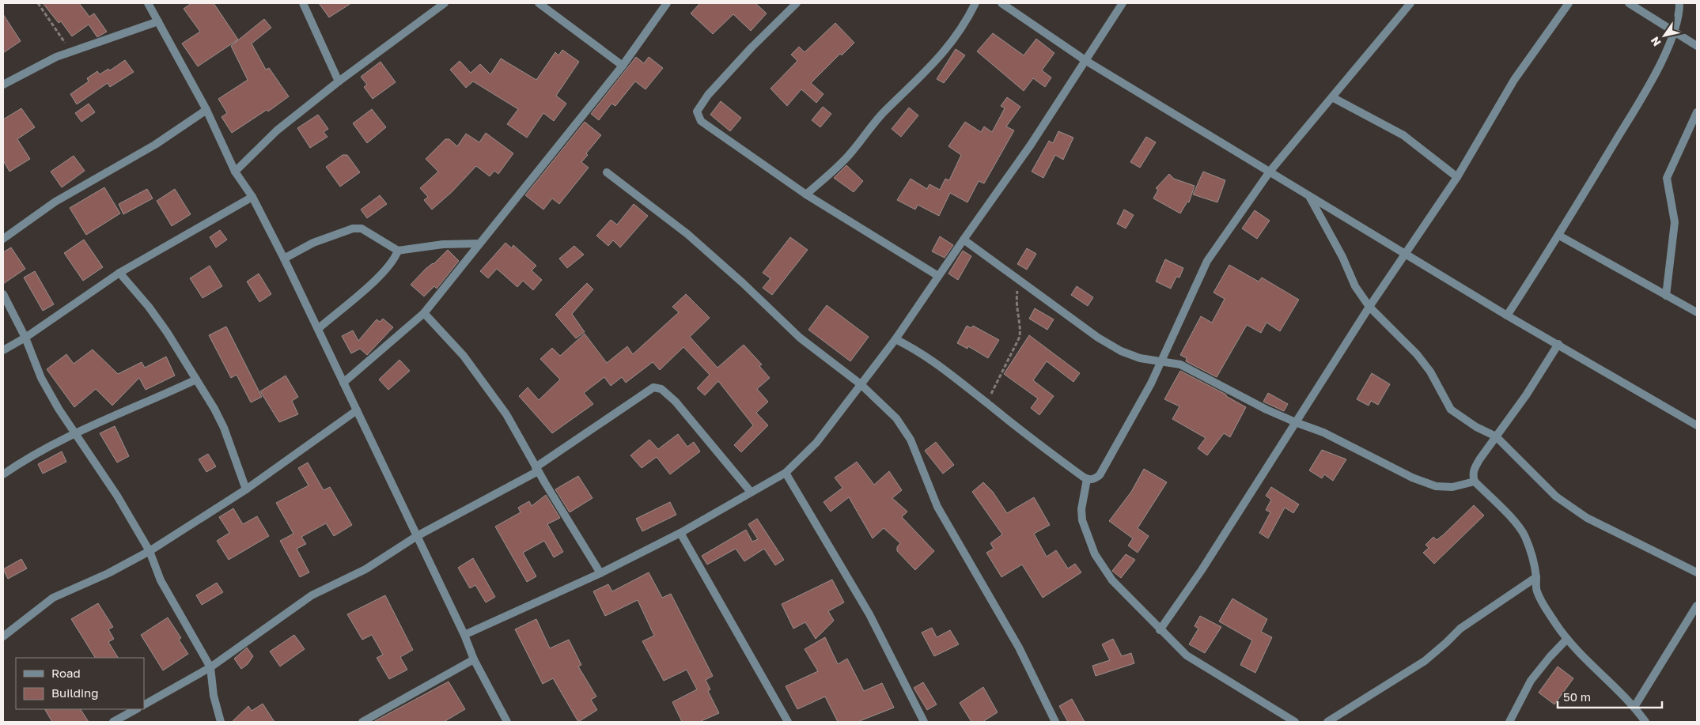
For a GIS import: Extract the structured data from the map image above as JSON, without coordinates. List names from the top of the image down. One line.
{"legend":["Road","Building"],"scale_bar":"50 m","north":"bottom left"}
